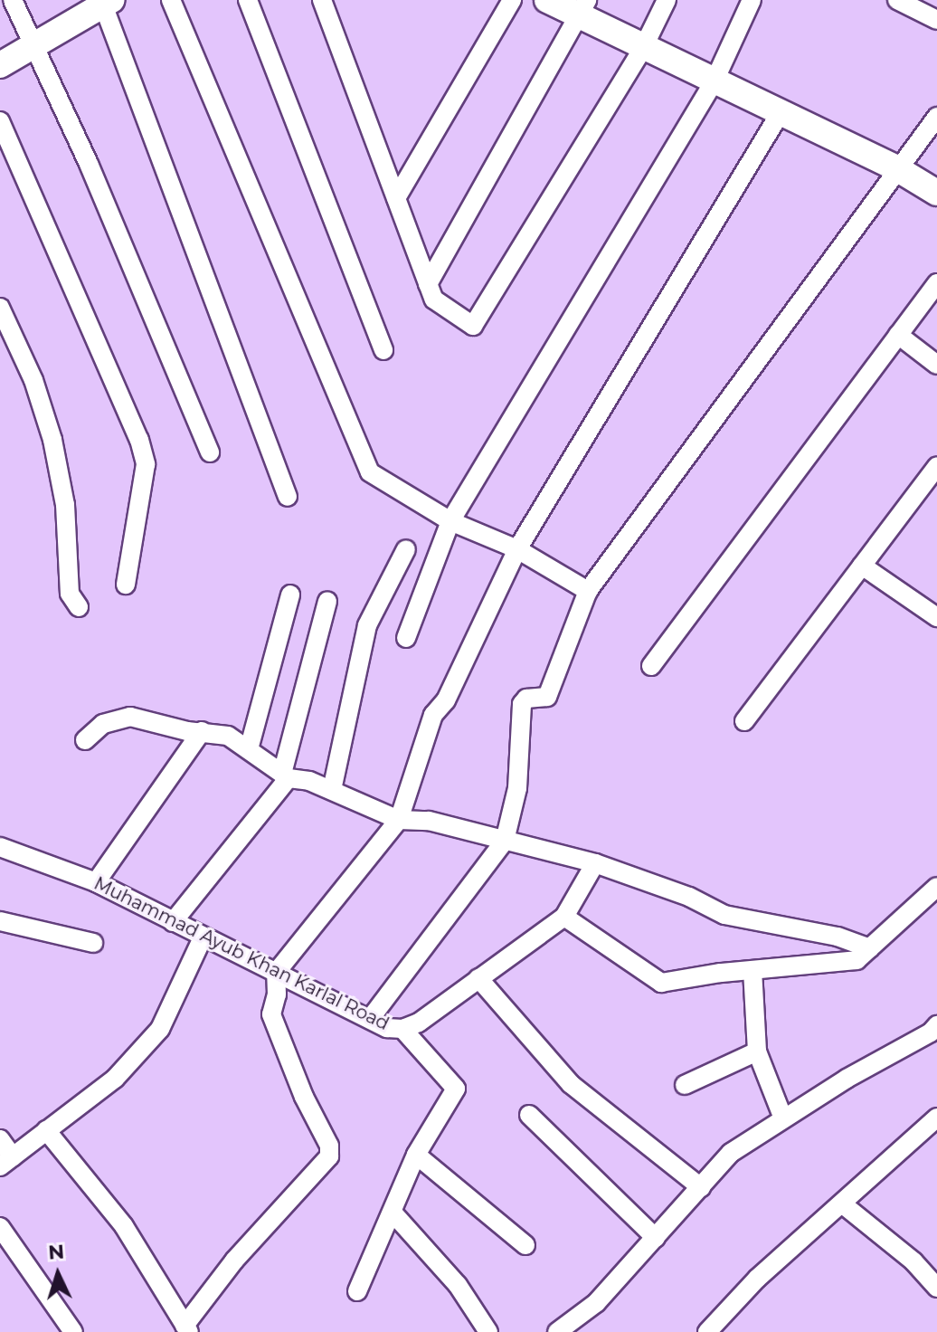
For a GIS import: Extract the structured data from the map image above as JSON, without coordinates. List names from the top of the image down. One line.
{"streets":{"street":["Muhammad Ayub Khan Karlal Road"]},"north":"top"}
